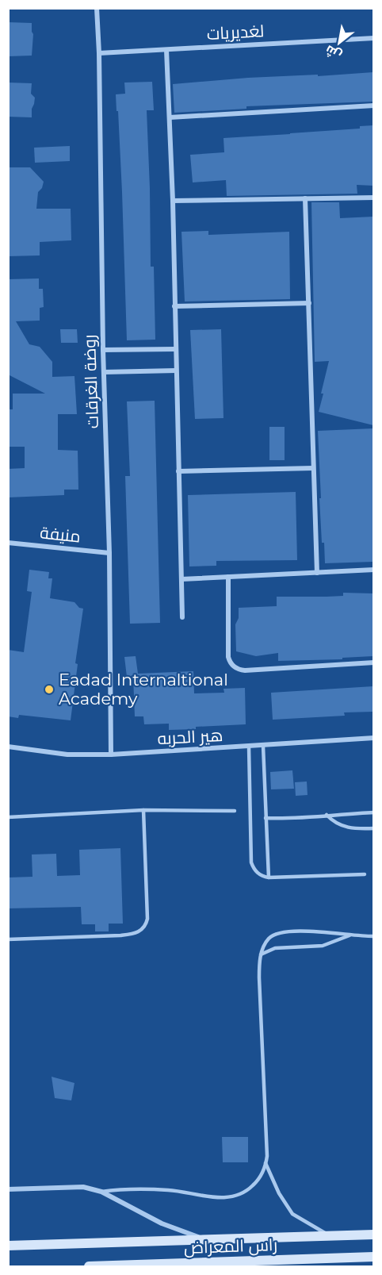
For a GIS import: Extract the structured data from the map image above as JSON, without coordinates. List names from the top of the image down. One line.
{"streets":{"street":["لغديريات","روضة الغرقات","منيفة","هير الحربه","راس المعراض"]},"crossings":[["لغديريات","روضة الغرقات"],["روضة الغرقات","منيفة"],["روضة الغرقات","هير الحربه"]],"places":["Eadad Internaltional Academy"],"north":"bottom left"}
